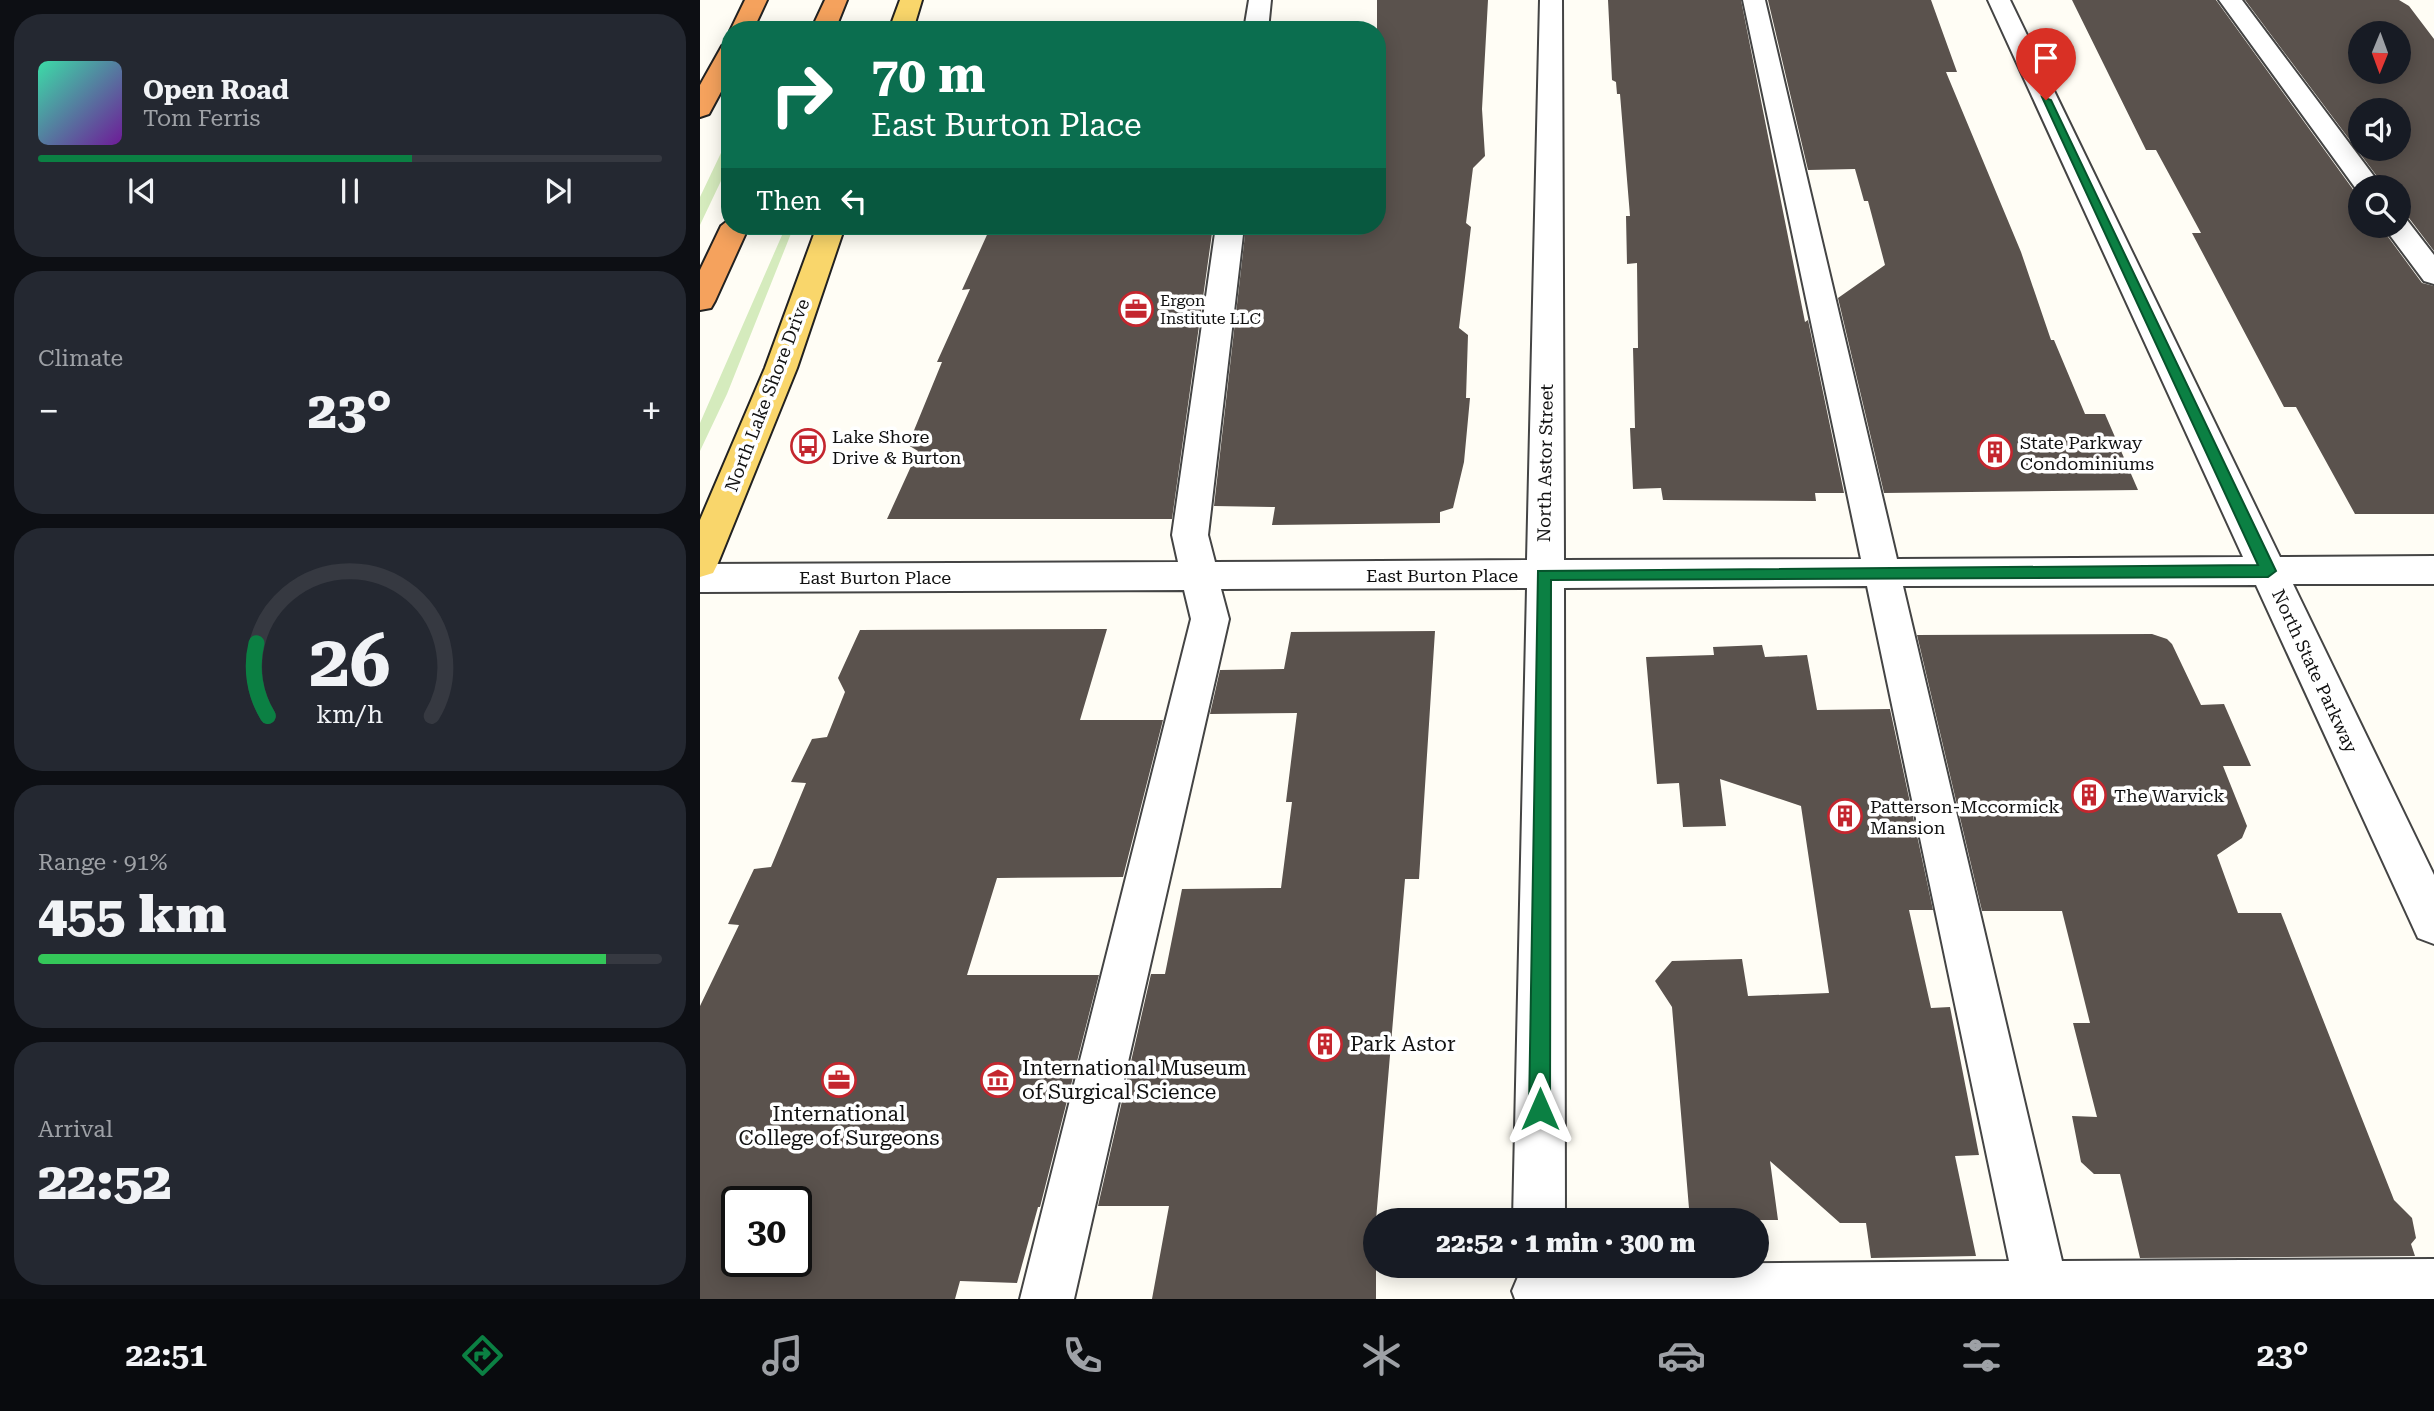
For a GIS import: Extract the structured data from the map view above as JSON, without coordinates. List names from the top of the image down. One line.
{"streets":{"main road":["North Lake Shore Drive"],"street":["North Astor Street","East Burton Place","North State Parkway"]},"crossings":[["North Astor Street","East Burton Place"],["East Burton Place","North State Parkway"]],"places":{"office":["Ergon Institute LLC","International College of Surgeons"],"bus stop":["Lake Shore Drive & Burton"],"building":["State Parkway Condominiums","The Warvick","Patterson-Mccormick Mansion","Park Astor"],"museum":["International Museum of Surgical Science"]},"north":"bottom","page":{"turn":["70 m","East Burton Place"],"song":["Open Road","Tom Ferris"],"then":"Then","tile":["Climate",["Range · 91%","455 km"],["Arrival","22:52"]],"heat":["−","23°","+"],"limit":"30","trip":"22:52 · 1 min · 300 m","tabs":["22:51","23°"],"gauge":["26","km/h"]}}
